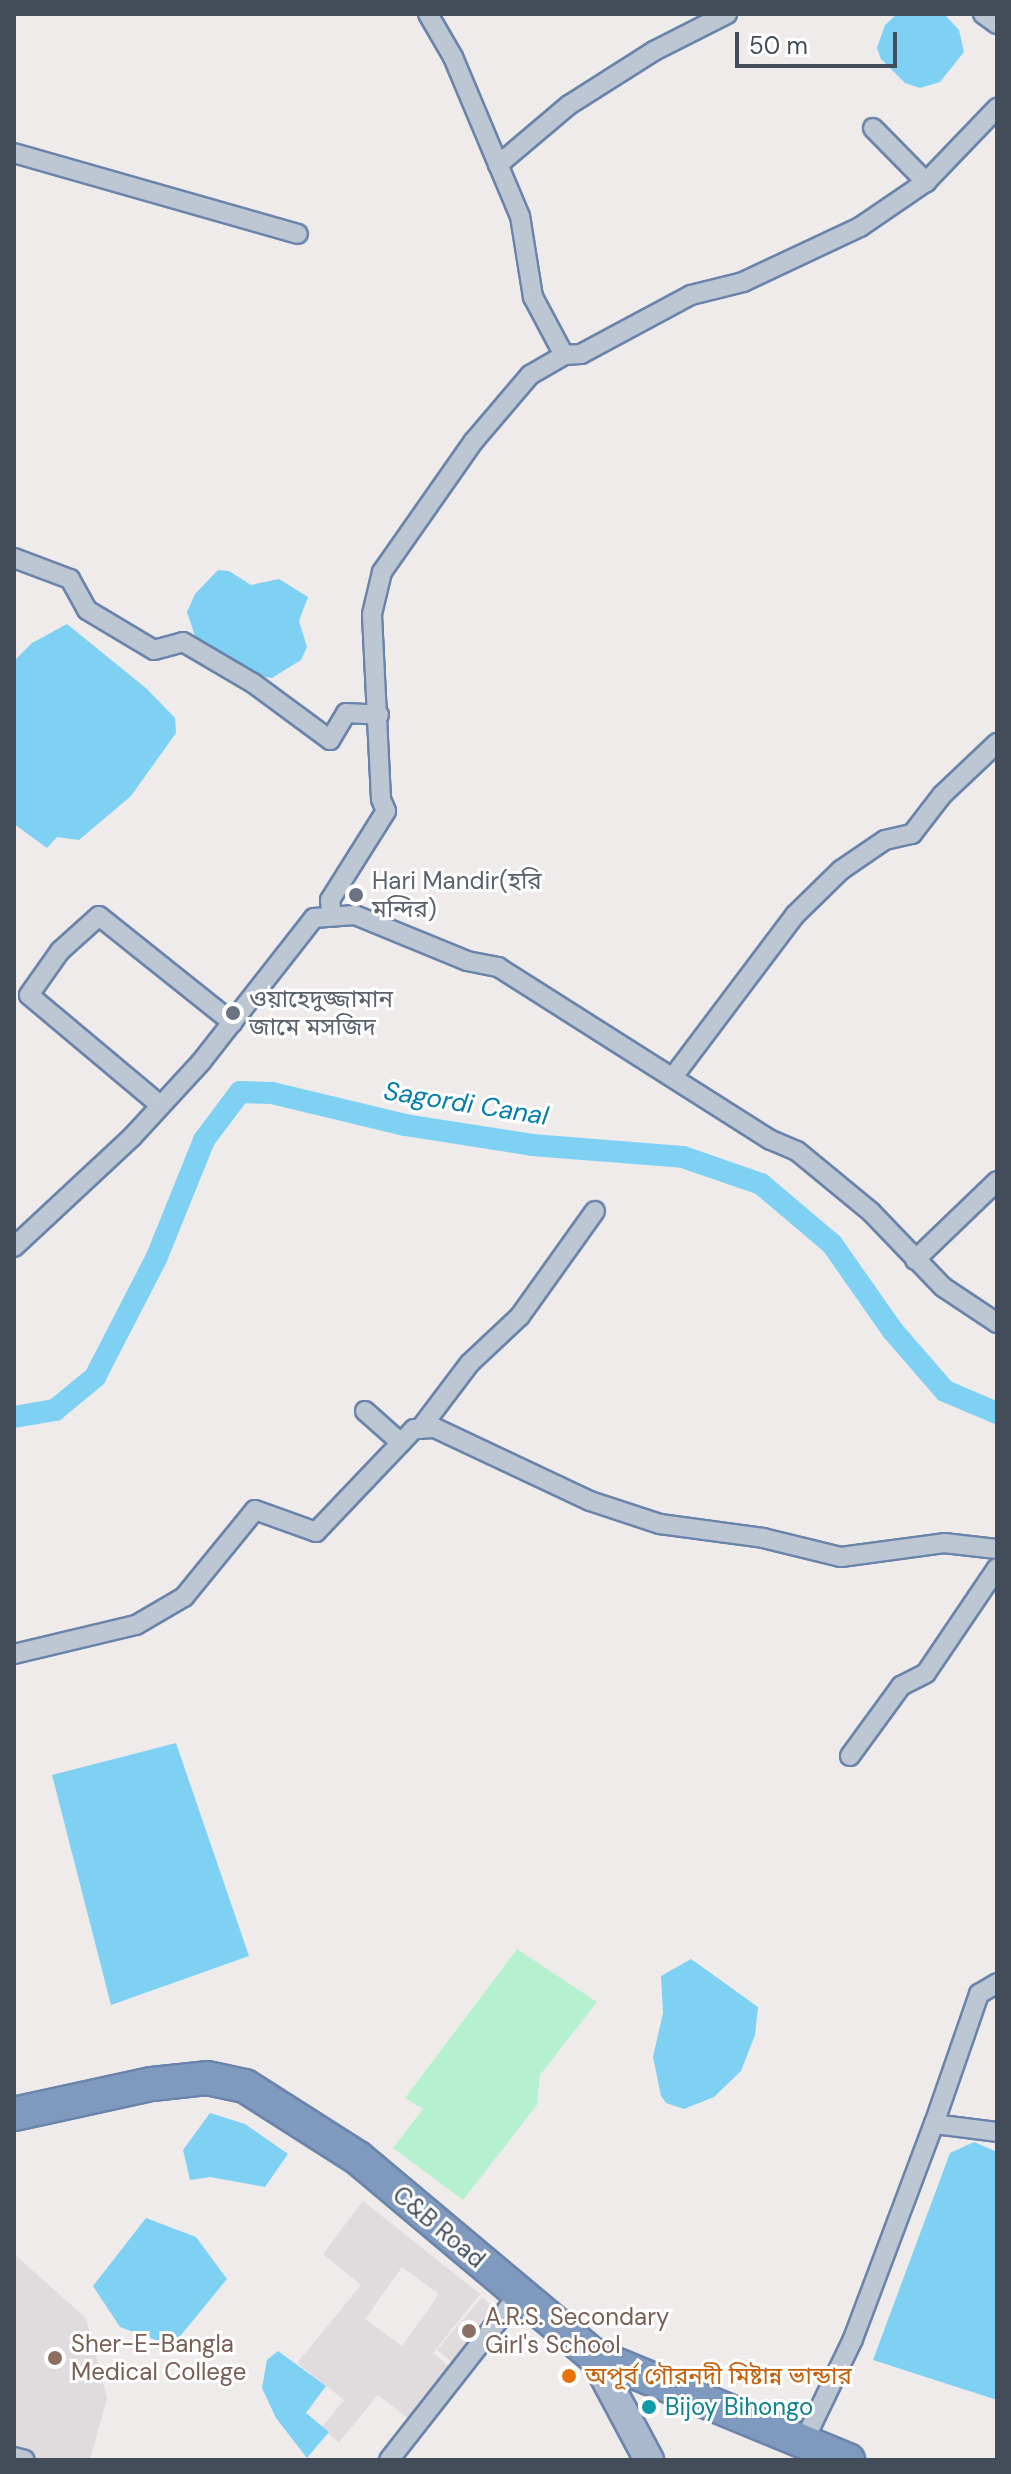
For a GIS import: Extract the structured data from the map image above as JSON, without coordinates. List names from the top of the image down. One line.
{"streets":{"highway":["C&B Road"]},"water":["Sagordi Canal"],"places":["Hari Mandir(হরি মন্দির)","ওয়াহেদুজ্জামান জামে মসজিদ","A.R.S. Secondary Girl's School","Sher-E-Bangla Medical College","অপূর্ব গৌরনদী মিষ্টান্ন ভান্ডার","Bijoy Bihongo"],"scale_bar":"50 m"}
